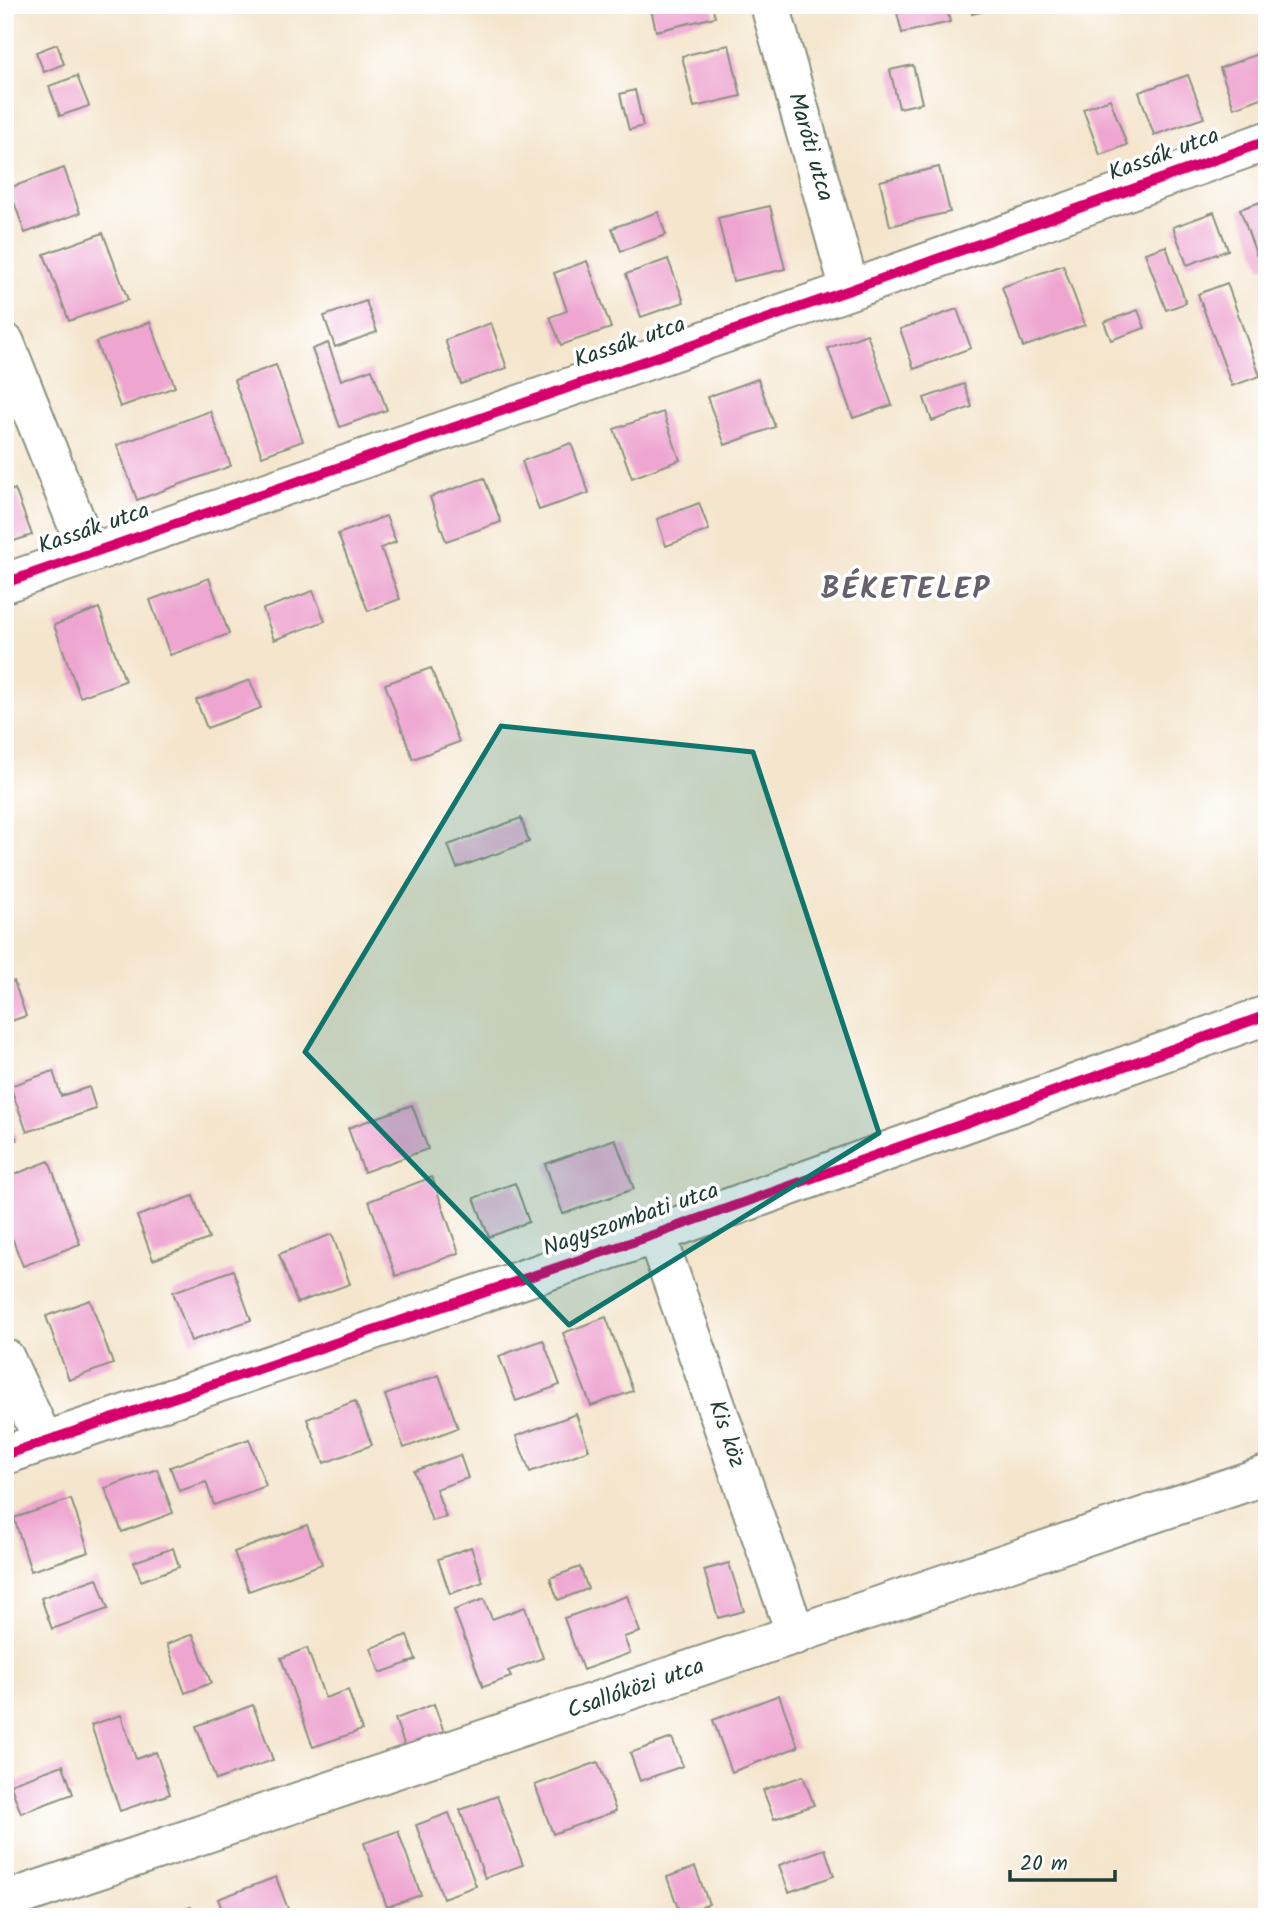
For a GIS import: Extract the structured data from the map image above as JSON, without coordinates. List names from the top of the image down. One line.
{"streets":{"street":["Maróti utca","Kassák utca","Nagyszombati utca","Kis köz","Csallóközi utca"]},"crossings":[["Maróti utca","Kassák utca"],["Nagyszombati utca","Kis köz"],["Kis köz","Csallóközi utca"]],"districts":["BÉKETELEP"],"scale_bar":"20 m"}
